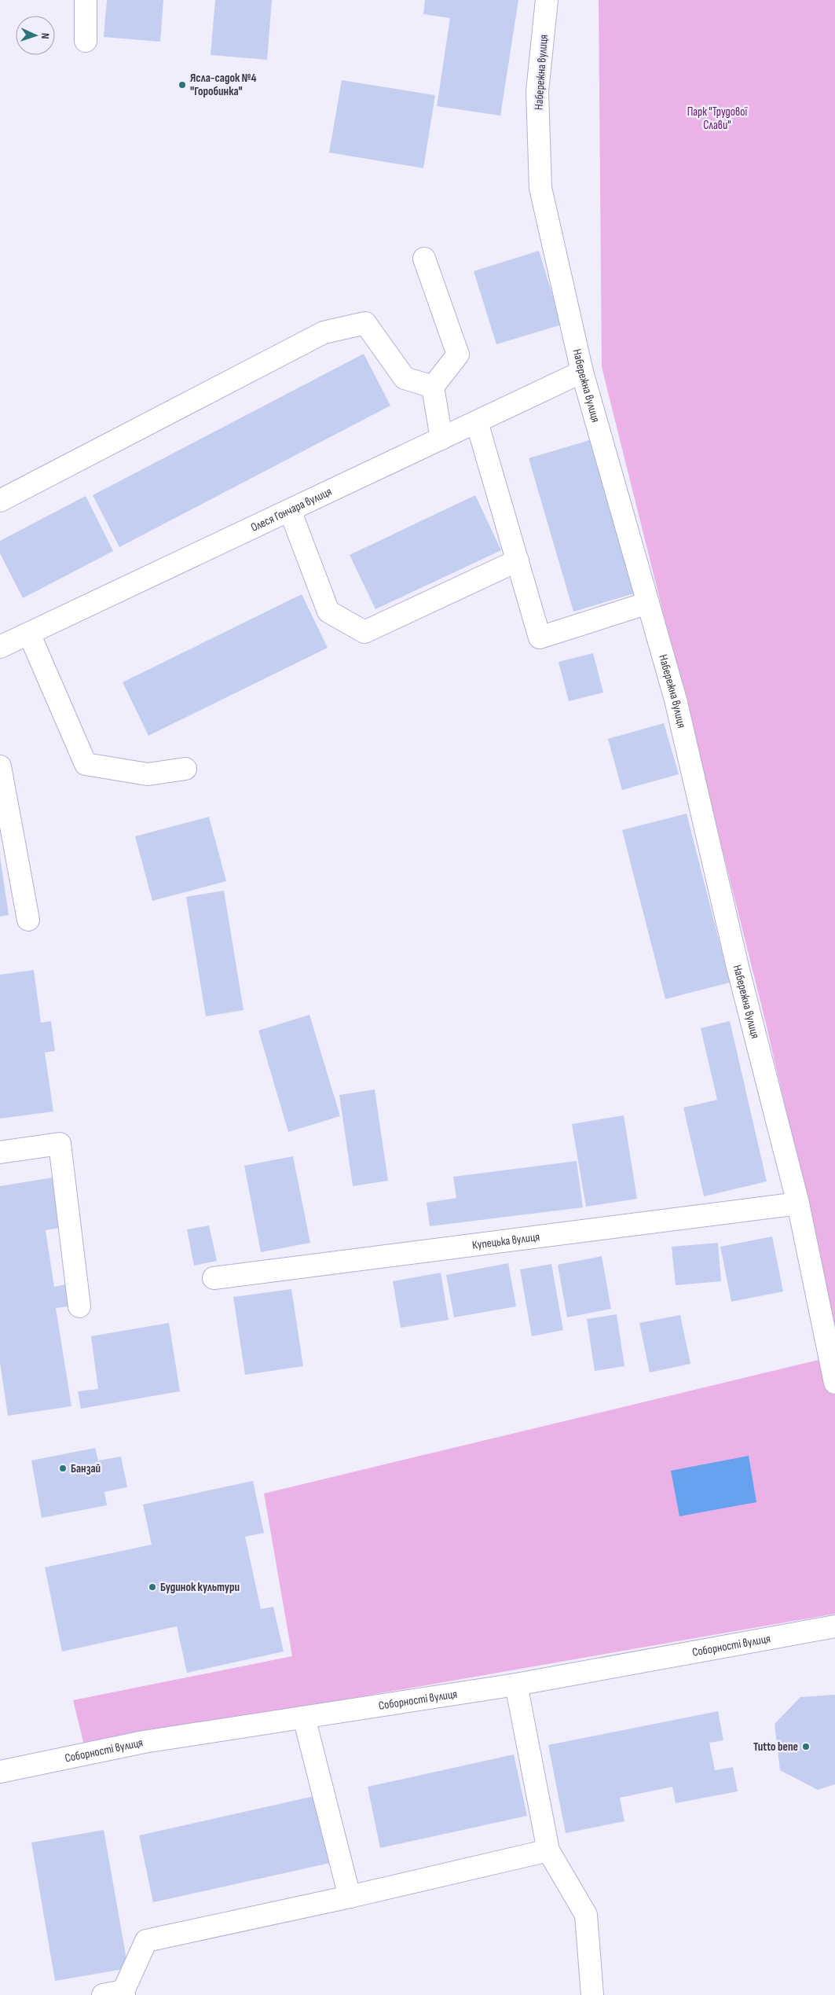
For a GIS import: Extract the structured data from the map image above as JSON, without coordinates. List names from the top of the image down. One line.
{"streets":{"street":["Набережна вулиця","Олеся Гончара вулиця","Купецька вулиця","Соборності вулиця"]},"crossings":[["Набережна вулиця","Олеся Гончара вулиця"],["Набережна вулиця","Купецька вулиця"]],"parks":["Парк \"Трудової Слави\""],"places":["Ясла-садок №4 \"Горобинка\"","Банзай","Будинок культури","Tutto bene"],"north":"right"}
